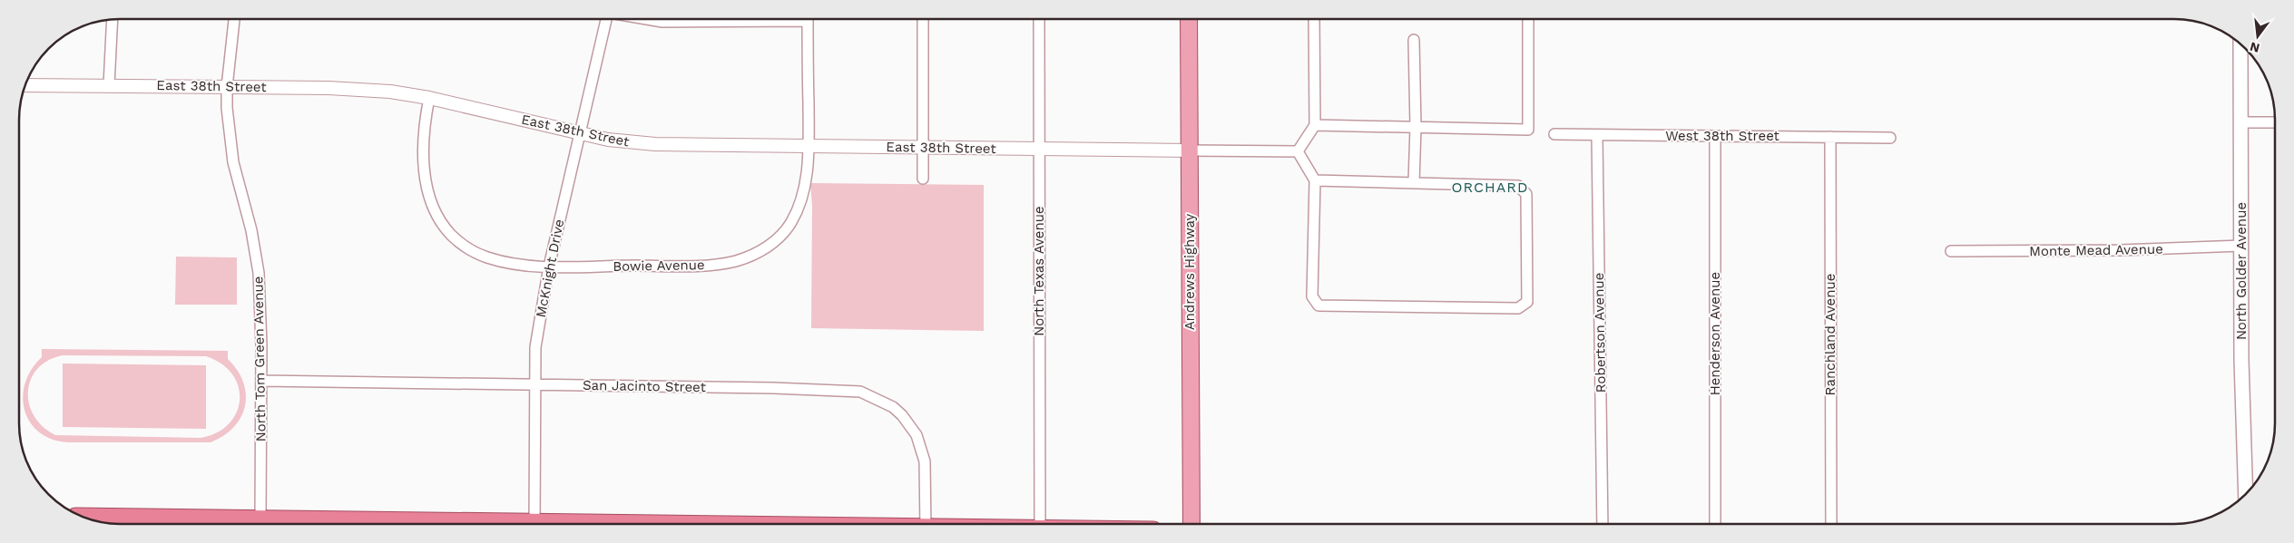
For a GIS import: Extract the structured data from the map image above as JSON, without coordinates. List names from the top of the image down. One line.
{"streets":{"main road":["North Golder Avenue","Andrews Highway"],"street":["East 38th Street","West 38th Street","Monte Mead Avenue","Bowie Avenue","McKnight Drive","North Texas Avenue","Robertson Avenue","Henderson Avenue","Ranchland Avenue","North Tom Green Avenue","San Jacinto Street"]},"crossings":[["East 38th Street","Bowie Avenue"],["East 38th Street","McKnight Drive"],["East 38th Street","North Texas Avenue"],["East 38th Street","Andrews Highway"],["East 38th Street","North Tom Green Avenue"],["West 38th Street","Robertson Avenue"],["West 38th Street","Henderson Avenue"],["West 38th Street","Ranchland Avenue"],["Monte Mead Avenue","North Golder Avenue"],["Bowie Avenue","McKnight Drive"],["McKnight Drive","San Jacinto Street"],["North Tom Green Avenue","San Jacinto Street"]],"districts":["ORCHARD"],"north":"bottom"}
